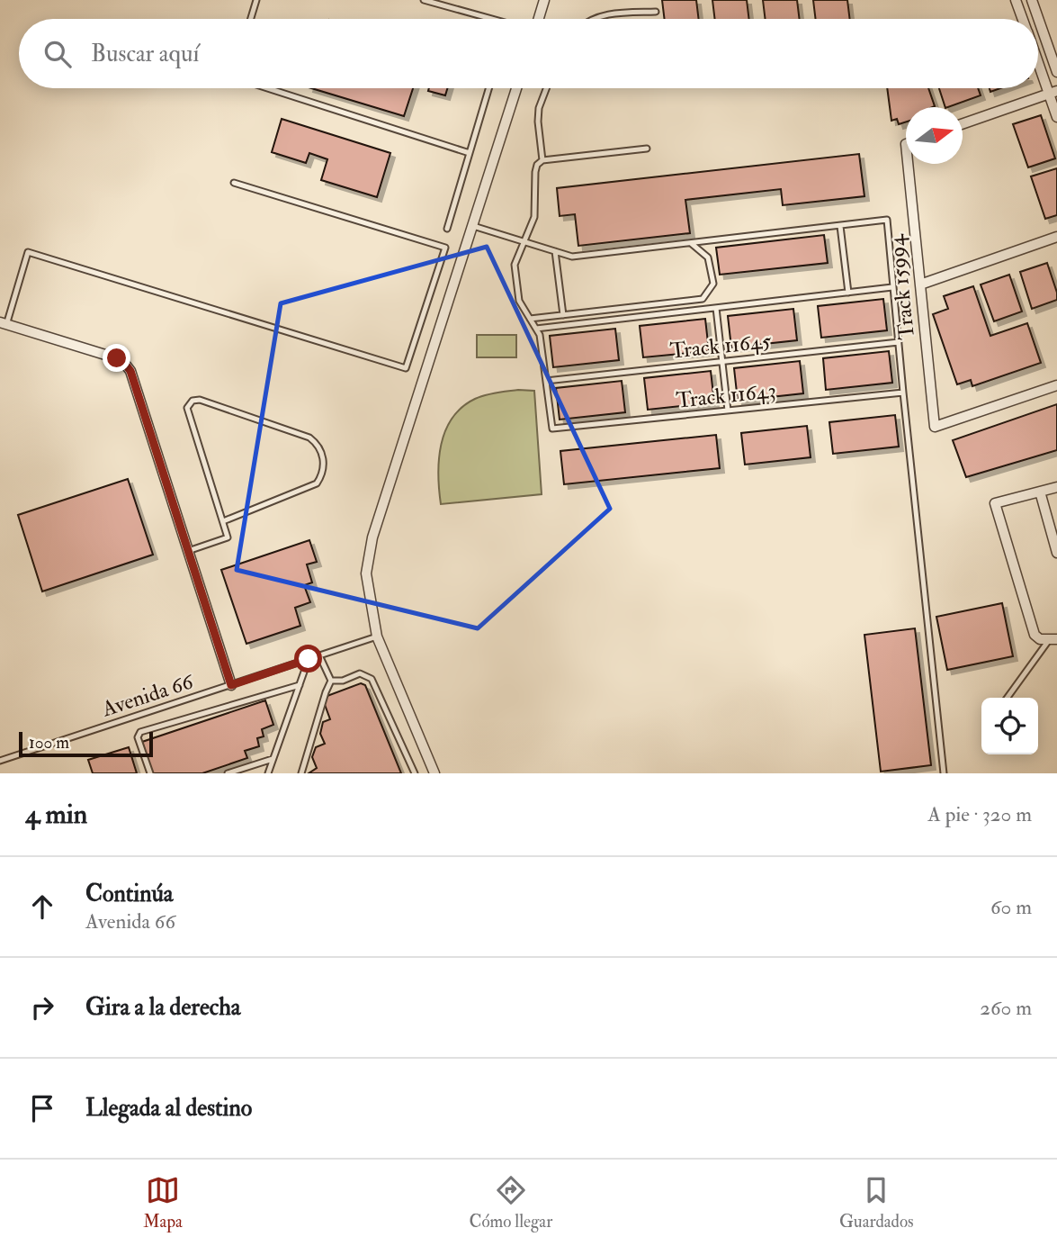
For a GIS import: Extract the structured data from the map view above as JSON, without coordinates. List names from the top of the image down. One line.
{"streets":{"street":["Track 15994"],"lane":["Track 11645","Track 11643","Avenida 66"]},"crossings":[["Track 11645","Track 11643"]],"scale_bar":"100 m","north":"right","page":{"search":"Buscar aquí","scale":"100 m","heading":["4 min","A pie · 320 m"],"list":[["Continúa","Avenida 66","60 m"],["Gira a la derecha","260 m"],"Llegada al destino"],"nav":["Mapa","Cómo llegar","Guardados"]}}
